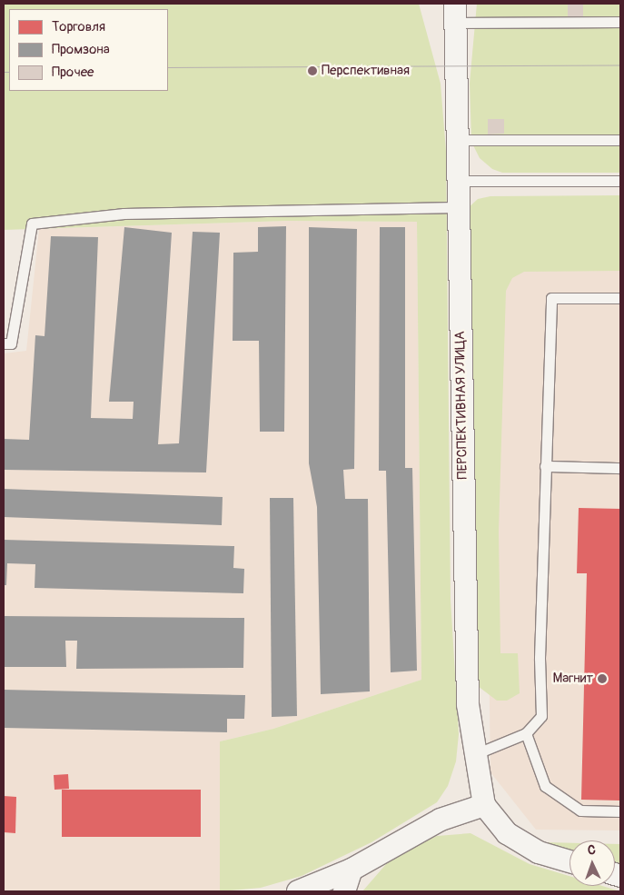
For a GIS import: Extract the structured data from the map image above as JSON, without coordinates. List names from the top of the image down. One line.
{"streets":{"street":["ПЕРСПЕКТИВНАЯ УЛИЦА"]},"places":["Перспективная","Магнит"],"legend":["Торговля","Промзона","Прочее"],"north":"top"}
